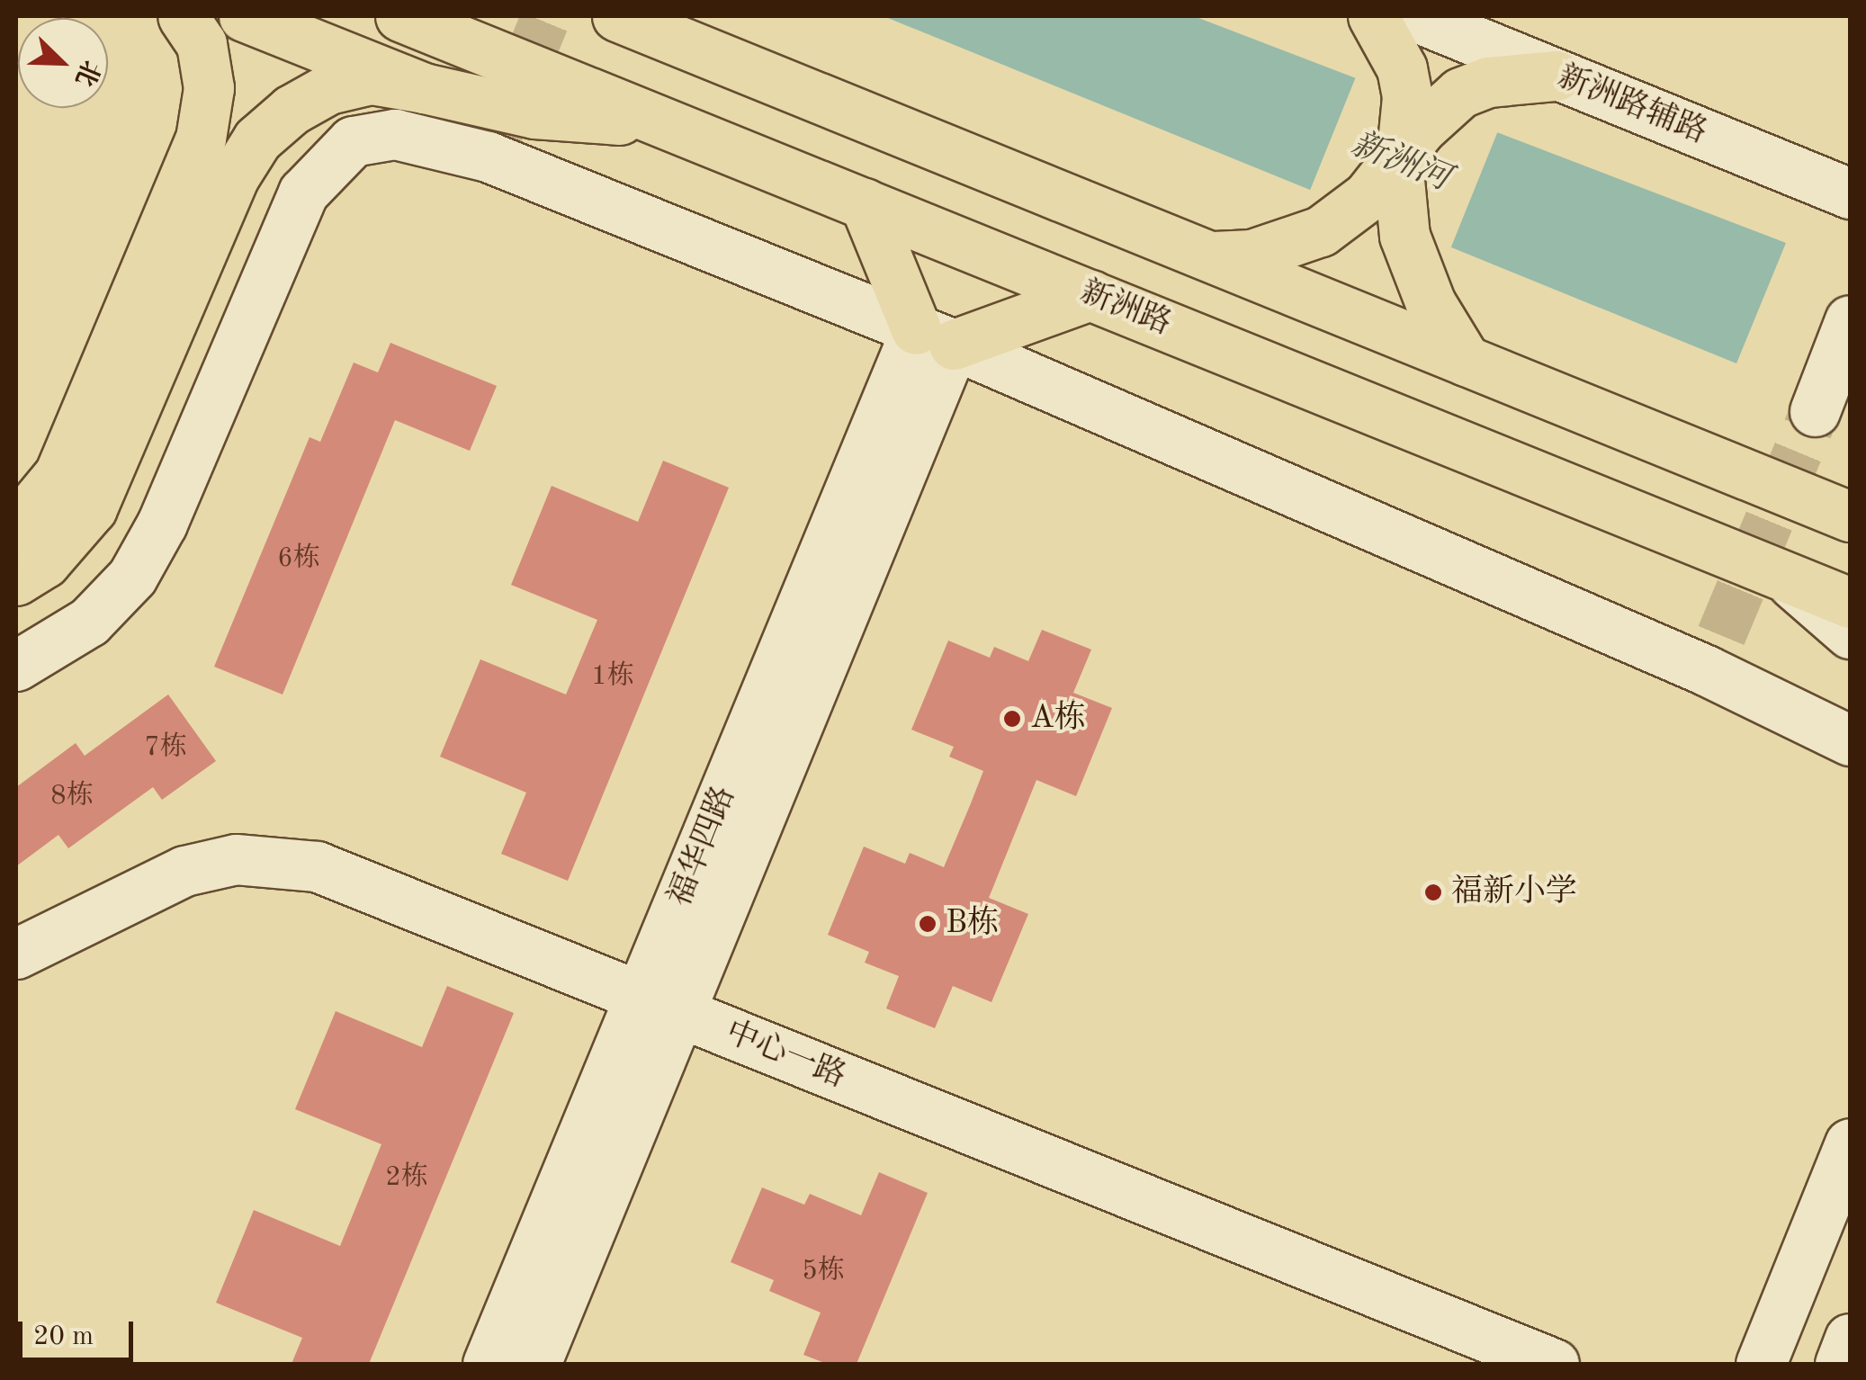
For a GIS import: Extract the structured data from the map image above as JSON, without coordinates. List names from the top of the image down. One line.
{"streets":{"main road":["新洲路"],"street":["新洲路辅路","福华四路","中心一路"]},"crossings":[["福华四路","中心一路"]],"water":["新洲河"],"places":["A栋","福新小学","B栋"],"house_numbers":["6栋","1栋","7栋","8栋","2栋","5栋"],"scale_bar":"20 m","north":"bottom right"}
